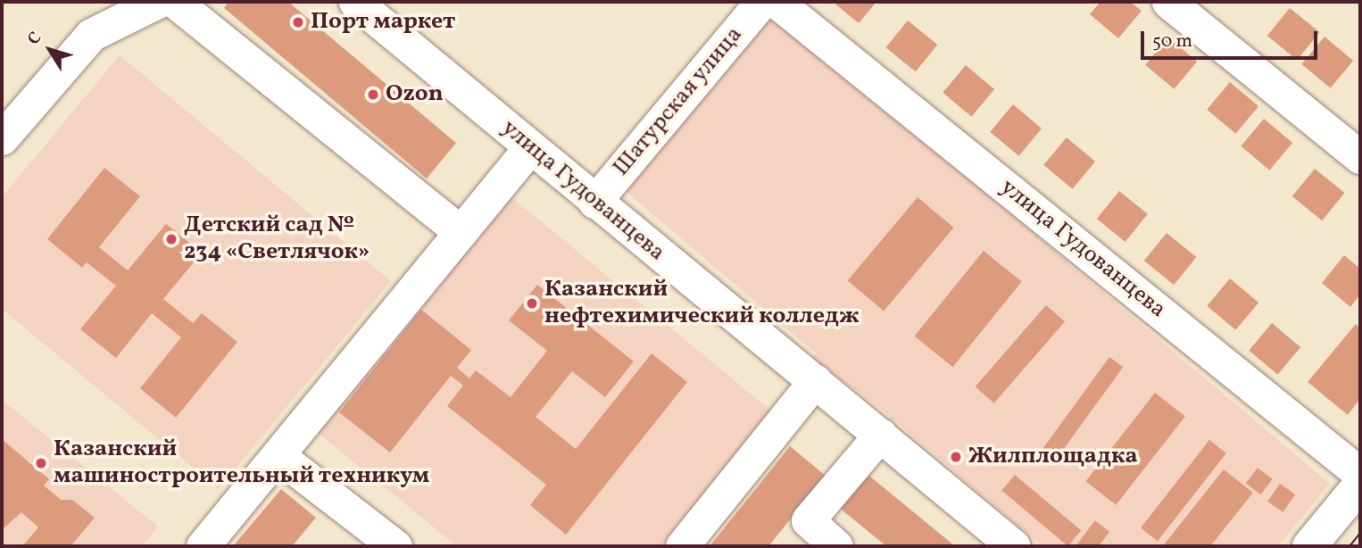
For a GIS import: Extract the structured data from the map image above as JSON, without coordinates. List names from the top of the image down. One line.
{"streets":{"street":["Шатурская улица","улица Гудованцева"]},"crossings":[["Шатурская улица","улица Гудованцева"]],"places":["Порт маркет","Ozon","Детский сад № 234 «Светлячок»","Казанский нефтехимический колледж","Жилплощадка","Казанский машиностроительный техникум"],"scale_bar":"50 m","north":"top left"}
